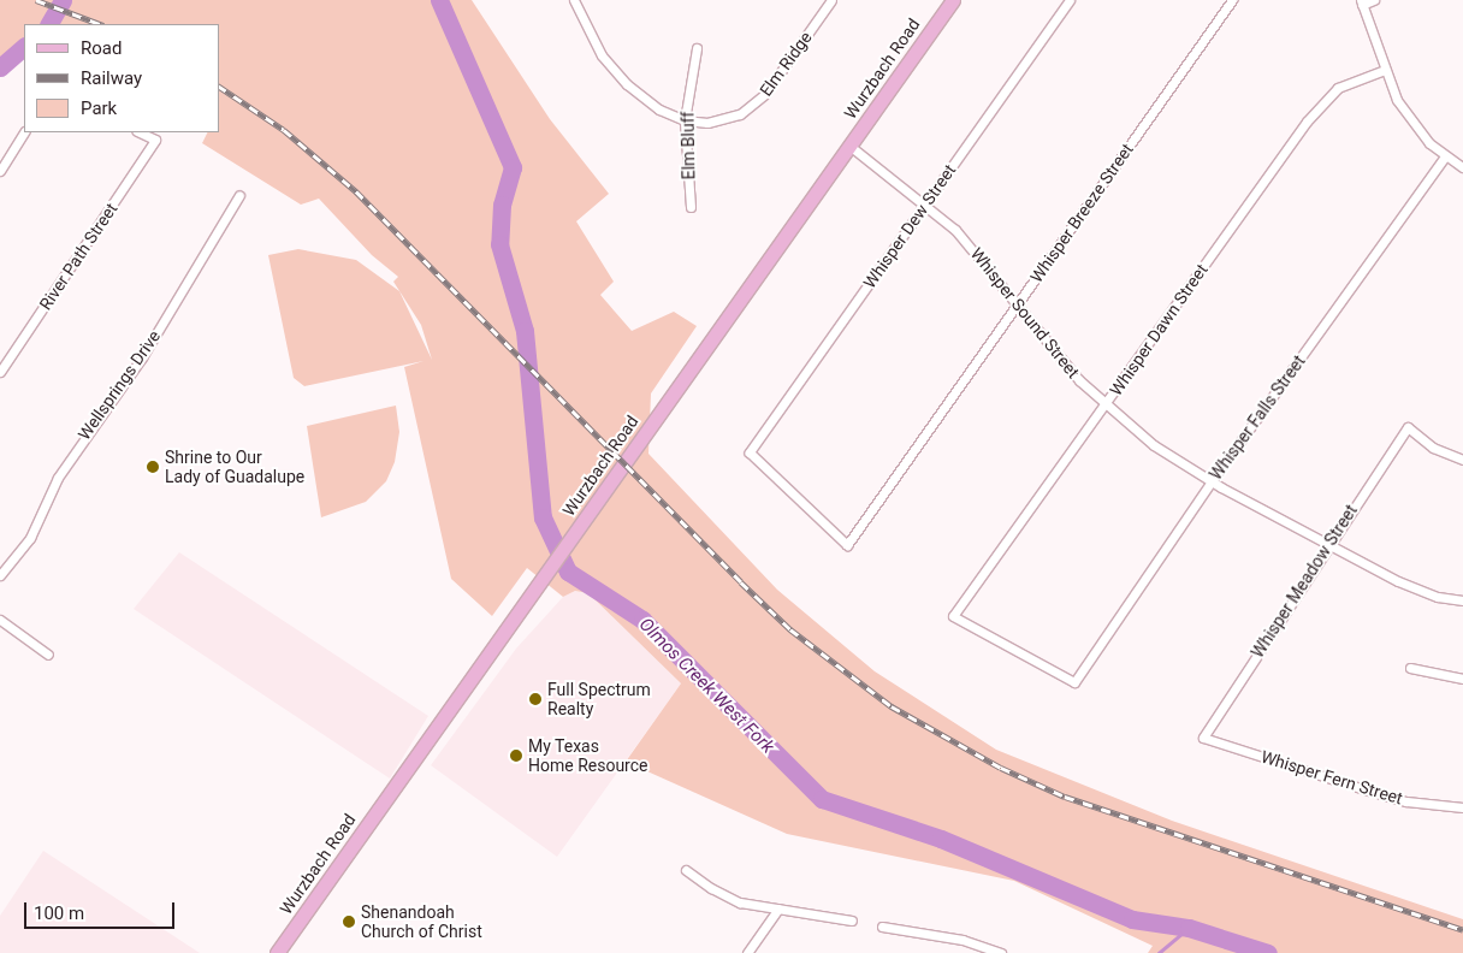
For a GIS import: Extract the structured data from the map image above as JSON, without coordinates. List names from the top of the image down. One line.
{"streets":{"main road":["Wurzbach Road"],"street":["Elm Ridge","Elm Bluff","Whisper Breeze Street","Whisper Dew Street","River Path Street","Whisper Sound Street","Whisper Dawn Street","Wellsprings Drive","Whisper Falls Street","Whisper Meadow Street","Whisper Fern Street"]},"crossings":[["Elm Ridge","Elm Bluff"],["Wurzbach Road","Whisper Sound Street"],["Whisper Breeze Street","Whisper Dew Street"],["Whisper Breeze Street","Whisper Sound Street"],["Whisper Dew Street","Whisper Sound Street"],["Whisper Sound Street","Whisper Dawn Street"],["Whisper Sound Street","Whisper Falls Street"],["Whisper Sound Street","Whisper Meadow Street"],["Whisper Dawn Street","Whisper Falls Street"],["Whisper Meadow Street","Whisper Fern Street"]],"water":["Olmos Creek West Fork"],"places":["Shrine to Our Lady of Guadalupe","Full Spectrum Realty","My Texas Home Resource","Shenandoah Church of Christ"],"legend":["Road","Railway","Park"],"scale_bar":"100 m"}
